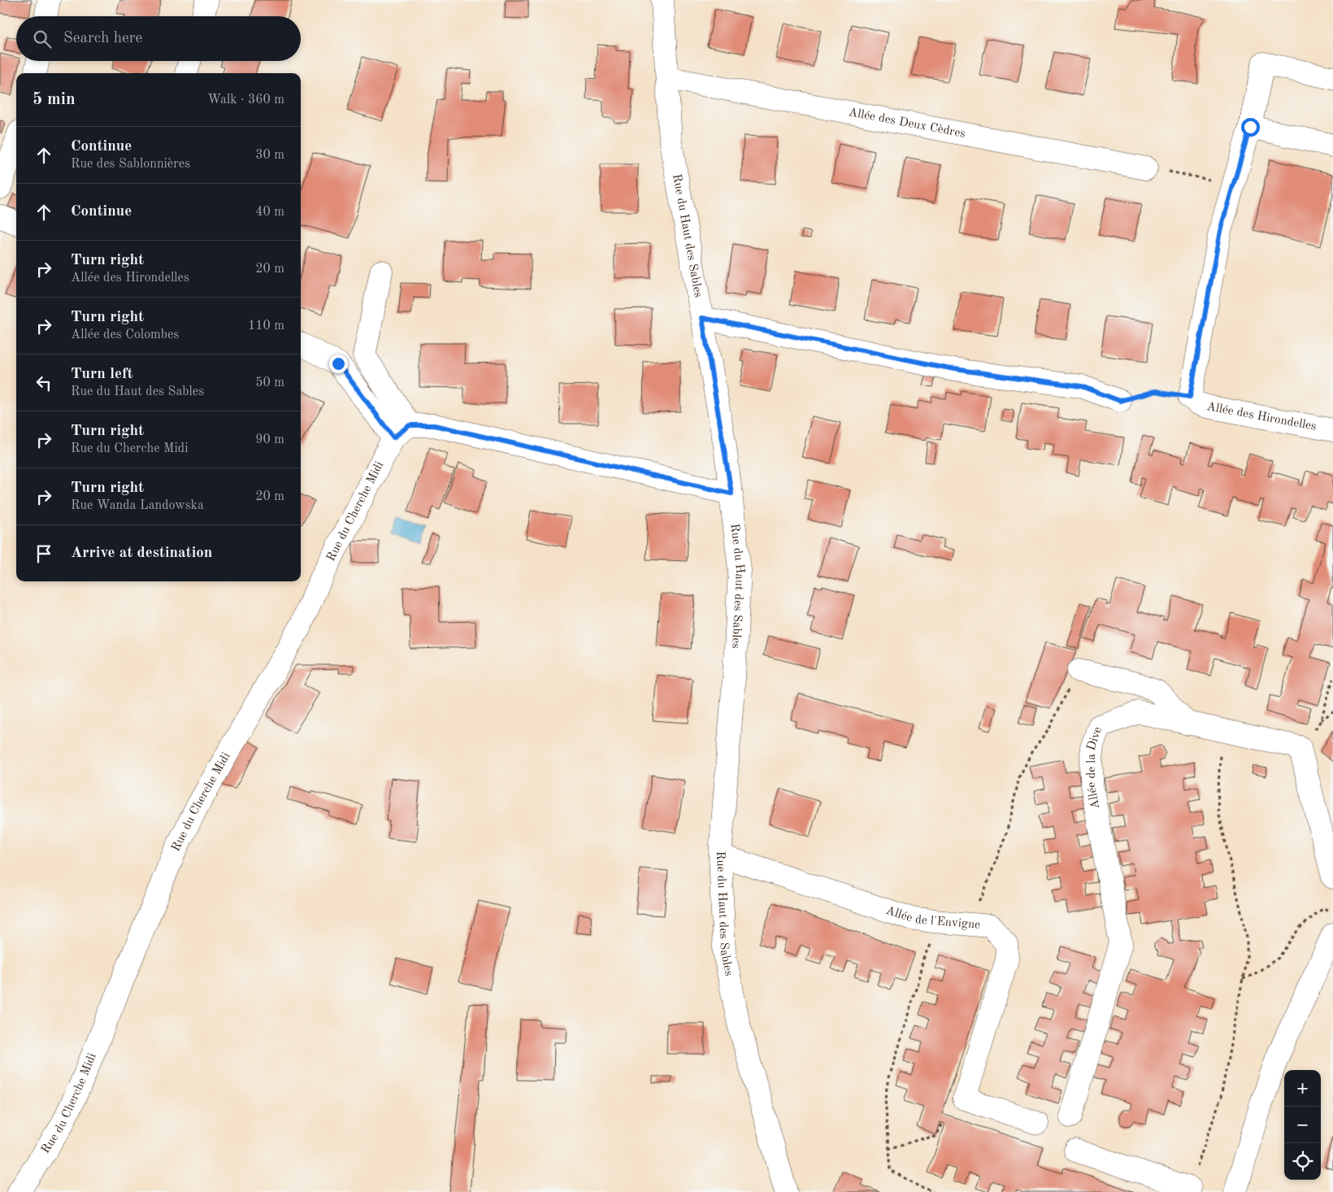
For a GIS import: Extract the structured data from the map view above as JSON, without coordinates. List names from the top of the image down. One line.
{"streets":{"street":["Allée des Deux Cèdres","Rue du Haut des Sables","Allée des Hirondelles","Rue du Cherche Midi","Allée de la Dive","Allée de l'Envigne"]},"crossings":[["Allée des Deux Cèdres","Rue du Haut des Sables"],["Rue du Haut des Sables","Allée de l'Envigne"]],"page":{"search":"Search here","heading":["5 min","Walk · 360 m"],"list":[["Continue","Rue des Sablonnières","30 m"],["Continue","40 m"],["Turn right","Allée des Hirondelles","20 m"],["Turn right","Allée des Colombes","110 m"],["Turn left","Rue du Haut des Sables","50 m"],["Turn right","Rue du Cherche Midi","90 m"],["Turn right","Rue Wanda Landowska","20 m"],"Arrive at destination"],"map_buttons":["+","−"]}}
